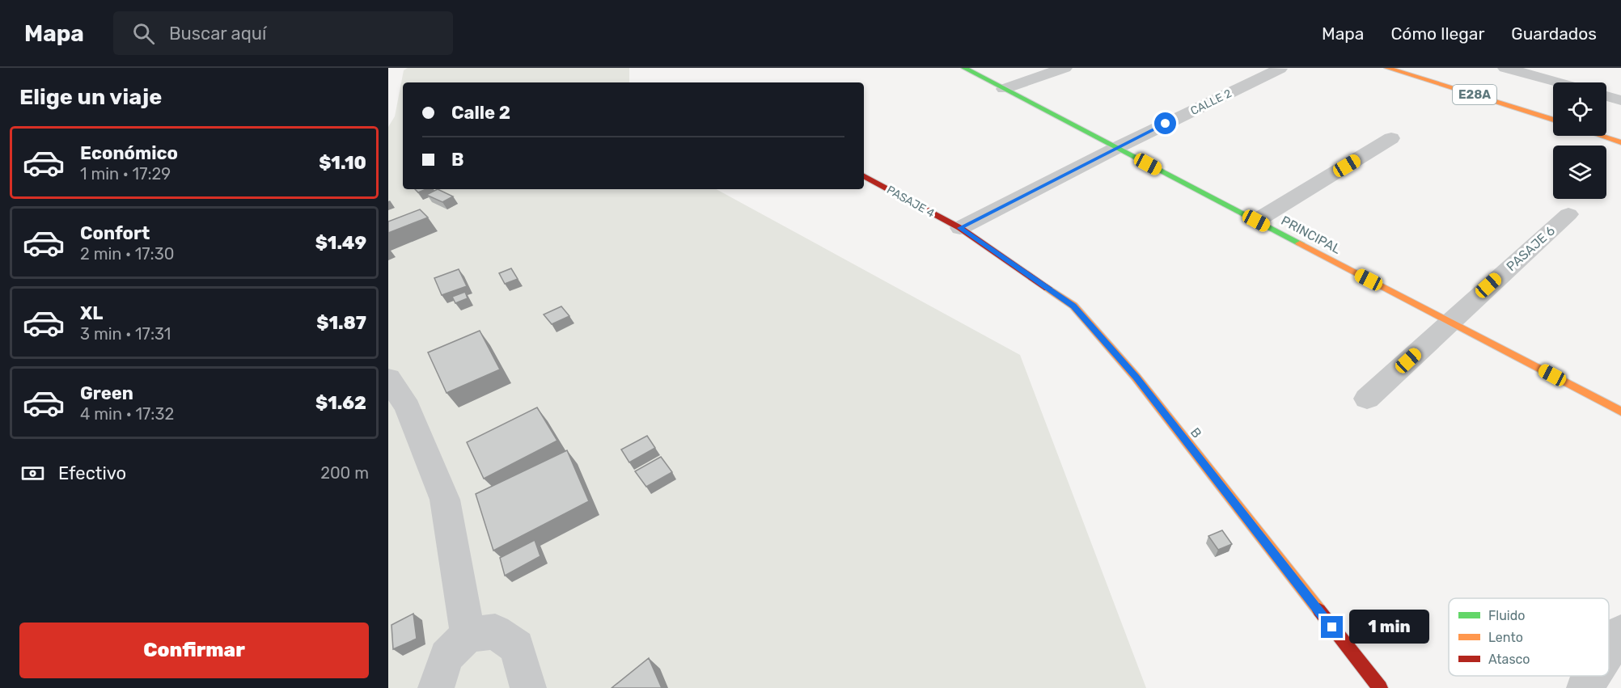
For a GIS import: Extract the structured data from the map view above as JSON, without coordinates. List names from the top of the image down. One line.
{"streets":{"main road":["E28A","PASAJE 4","PRINCIPAL","B"],"street":["CALLE 2","PASAJE 6"]},"crossings":[["CALLE 2","PASAJE 4"],["CALLE 2","PRINCIPAL"],["CALLE 2","B"],["PASAJE 4","B"],["PRINCIPAL","PASAJE 6"]],"legend":["Fluido","Lento","Atasco"],"page":{"header":"Mapa","search":"Buscar aquí","nav":["Mapa","Cómo llegar","Guardados"],"heading":"Elige un viaje","banner":["Calle 2","B"],"list":[{"name":"Económico","note":"1 min · 17:29","value":"$1.10"},{"name":"Confort","note":"2 min · 17:30","value":"$1.49"},{"name":"XL","note":"3 min · 17:31","value":"$1.87"},{"name":"Green","note":"4 min · 17:32","value":"$1.62"}],"pay":["Efectivo","200 m"],"bubble":"1 min","buttons":"Confirmar"}}
